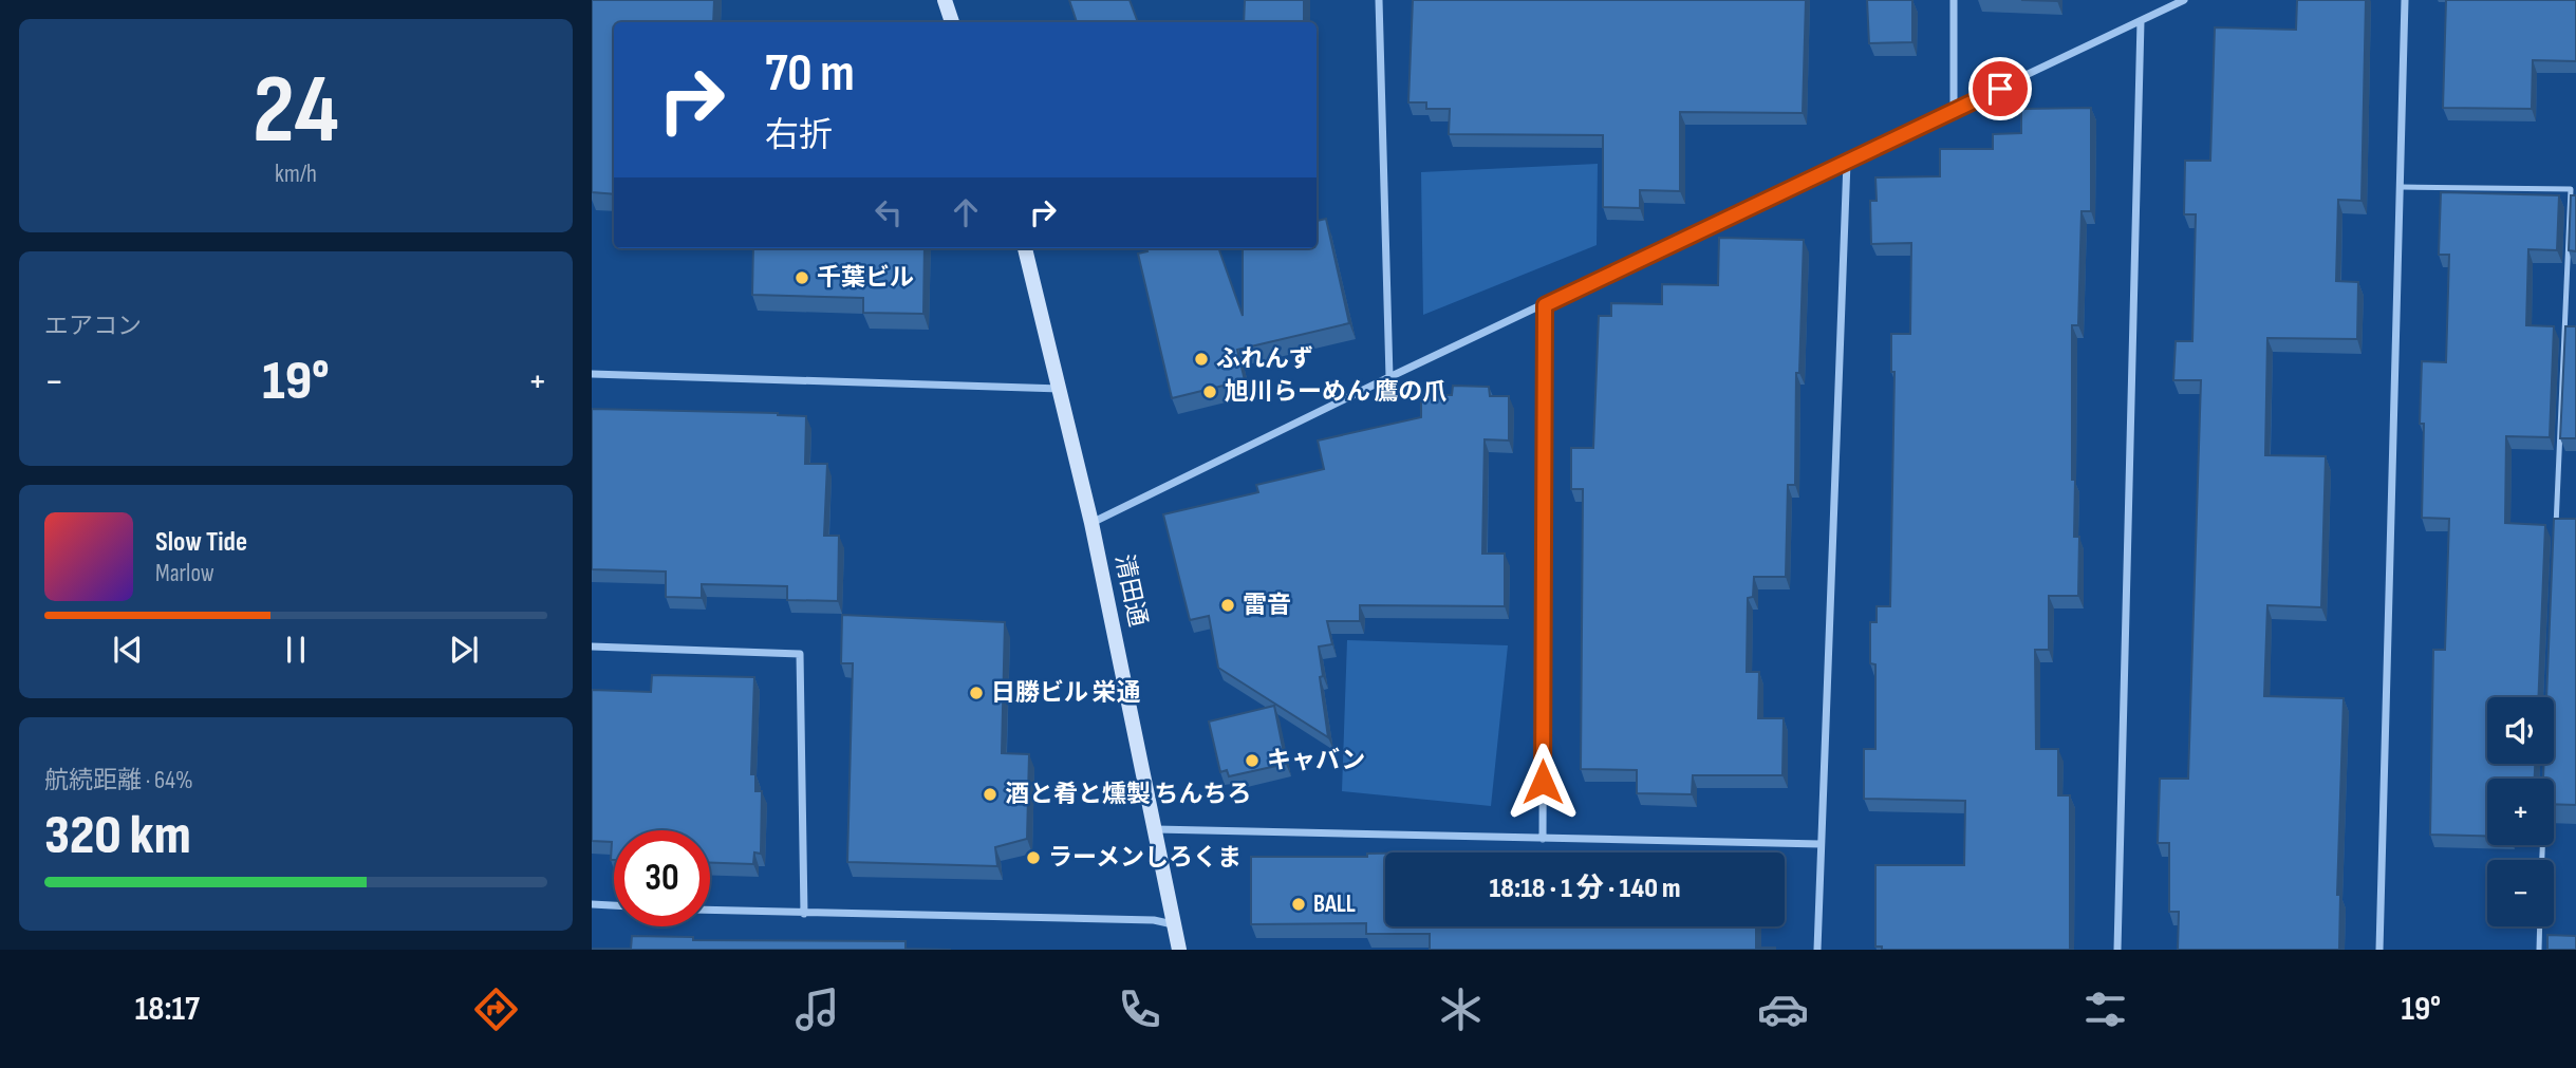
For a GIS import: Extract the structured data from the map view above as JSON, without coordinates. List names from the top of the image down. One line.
{"streets":{"street":["清田通"]},"places":["千葉ビル","ふれんず","旭川らーめん 鷹の爪","雷音","日勝ビル 栄通","キャバン","酒と肴と燻製 ちんちろ","ラーメンしろくま","BALL"],"page":{"tile":[["24","km/h"],"エアコン",["航続距離 · 64%","320 km"]],"turn":["70 m","右折"],"heat":["−","19°","+"],"song":["Slow Tide","Marlow"],"map_buttons":["+","−"],"limit":"30","trip":"18:18 · 1 分 · 140 m","tabs":["18:17","19°"]}}
